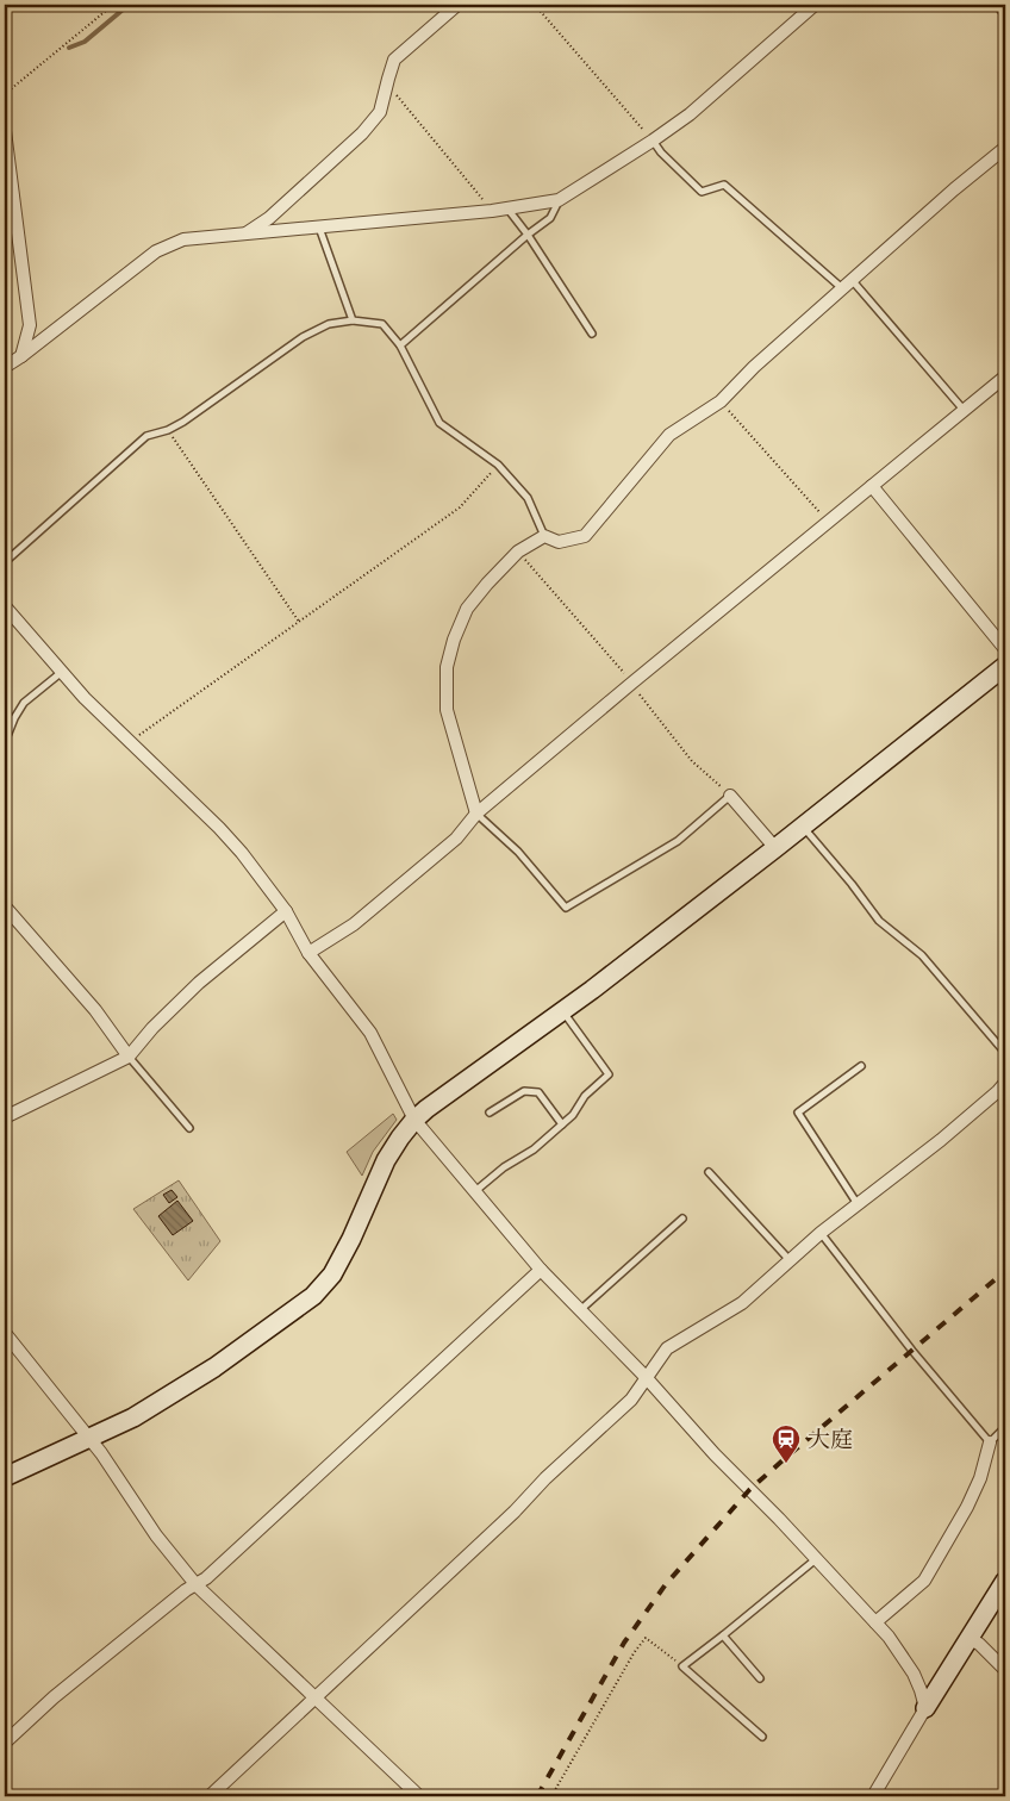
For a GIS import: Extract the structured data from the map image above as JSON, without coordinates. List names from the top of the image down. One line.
{"places":{"station":["大庭"]}}
